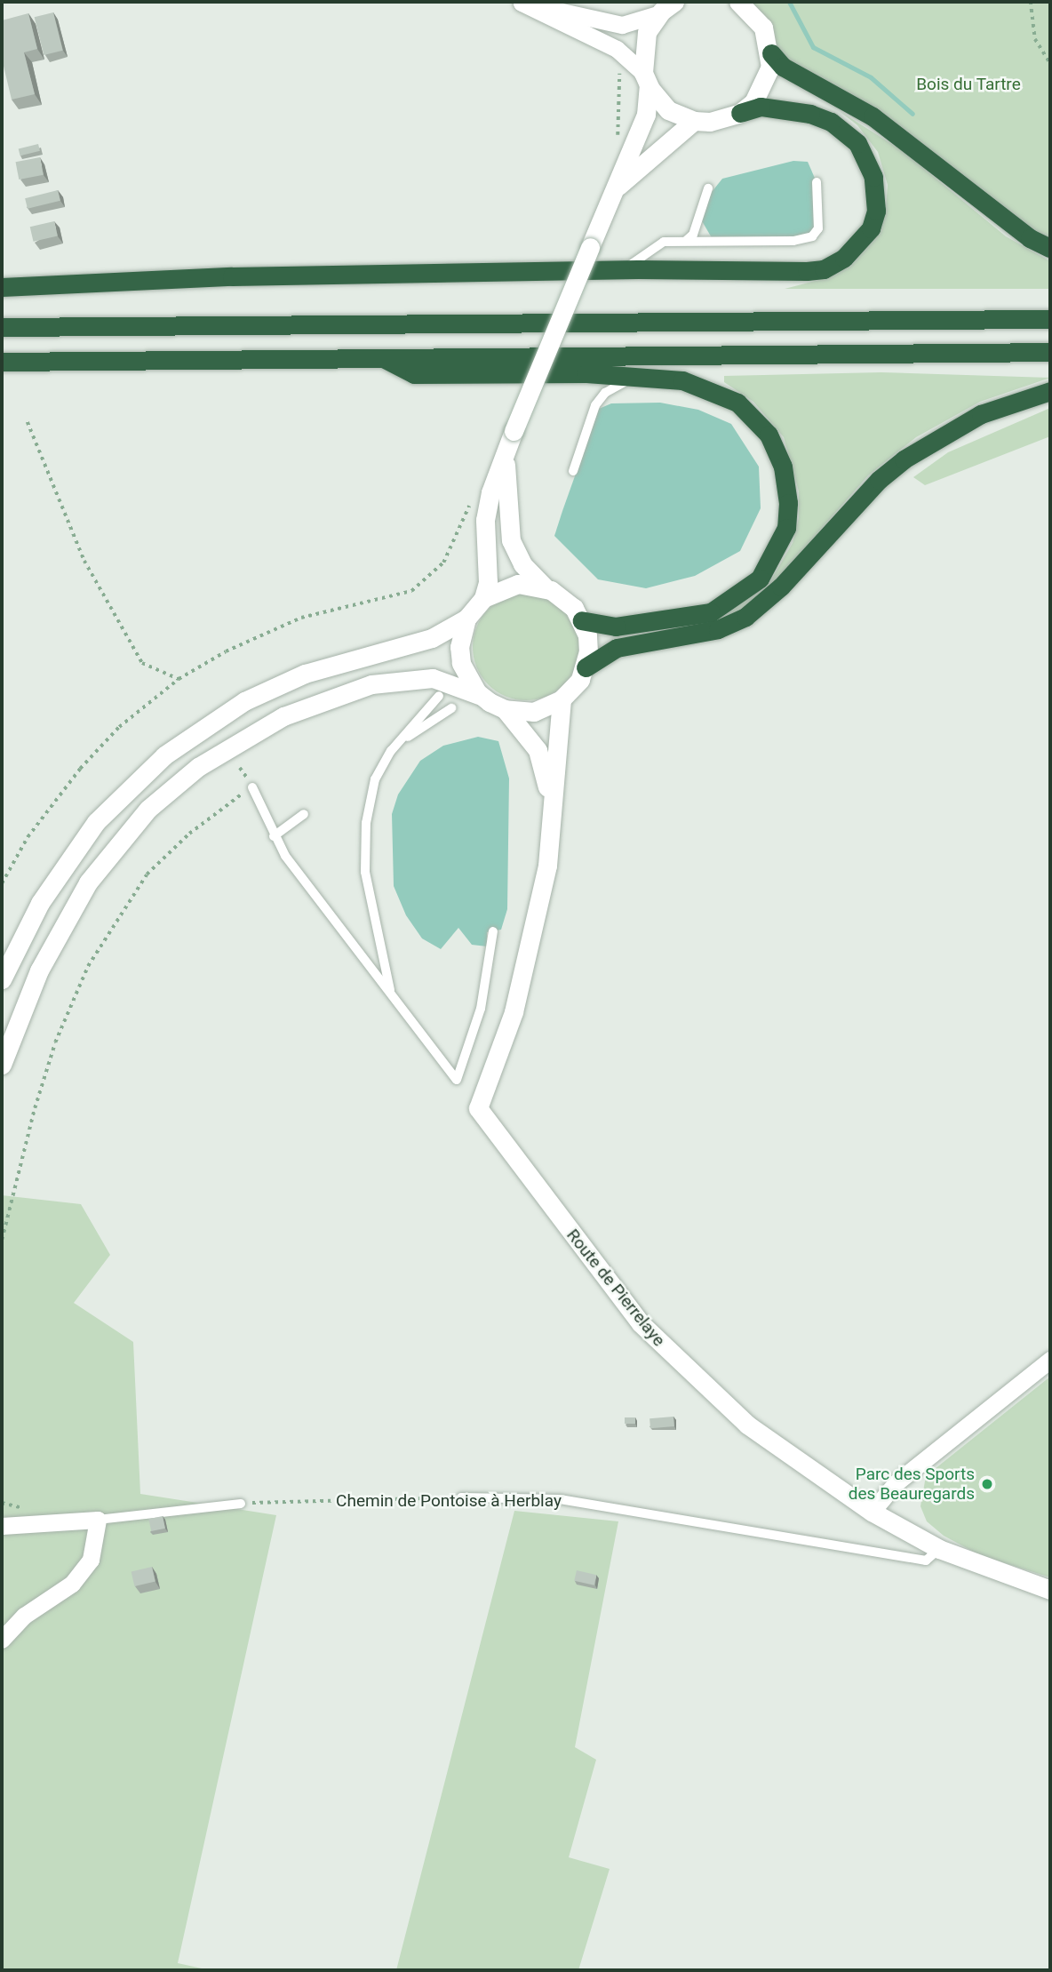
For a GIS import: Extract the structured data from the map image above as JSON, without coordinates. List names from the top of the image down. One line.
{"streets":{"main road":["Route de Pierrelaye"],"lane":["Chemin de Pontoise à Herblay"]},"crossings":[["Route de Pierrelaye","Chemin de Pontoise à Herblay"]],"parks":["Bois du Tartre"],"places":["Parc des Sports des Beauregards"]}
